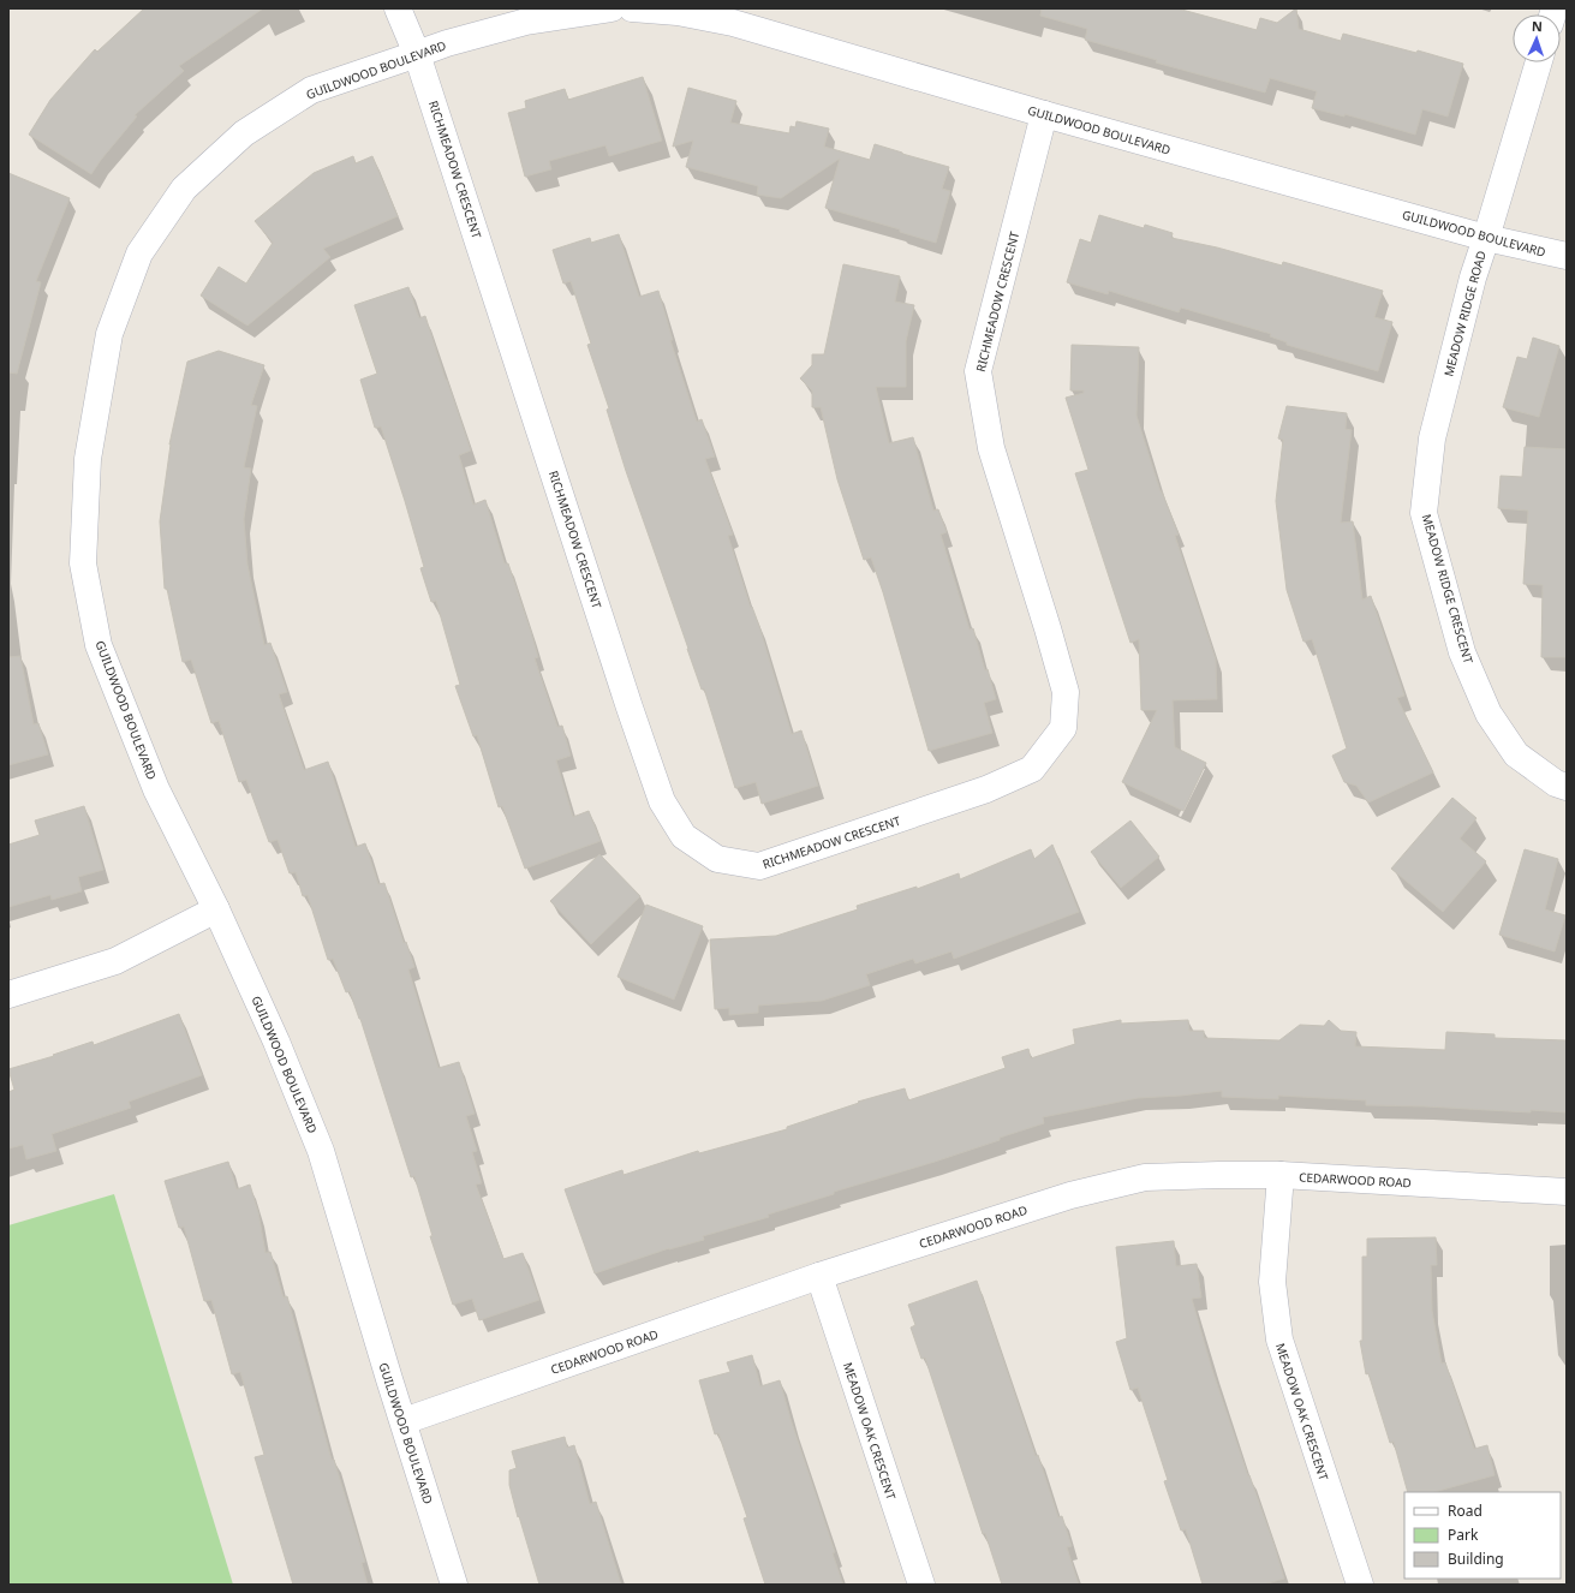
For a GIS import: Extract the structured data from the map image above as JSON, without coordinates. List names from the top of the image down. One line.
{"streets":{"street":["GUILDWOOD BOULEVARD","RICHMEADOW CRESCENT","MEADOW RIDGE ROAD","MEADOW RIDGE CRESCENT","CEDARWOOD ROAD","MEADOW OAK CRESCENT"]},"crossings":[["GUILDWOOD BOULEVARD","RICHMEADOW CRESCENT"],["GUILDWOOD BOULEVARD","MEADOW RIDGE ROAD"],["GUILDWOOD BOULEVARD","CEDARWOOD ROAD"],["MEADOW RIDGE ROAD","MEADOW RIDGE CRESCENT"],["CEDARWOOD ROAD","MEADOW OAK CRESCENT"]],"legend":["Road","Park","Building"],"north":"top"}
